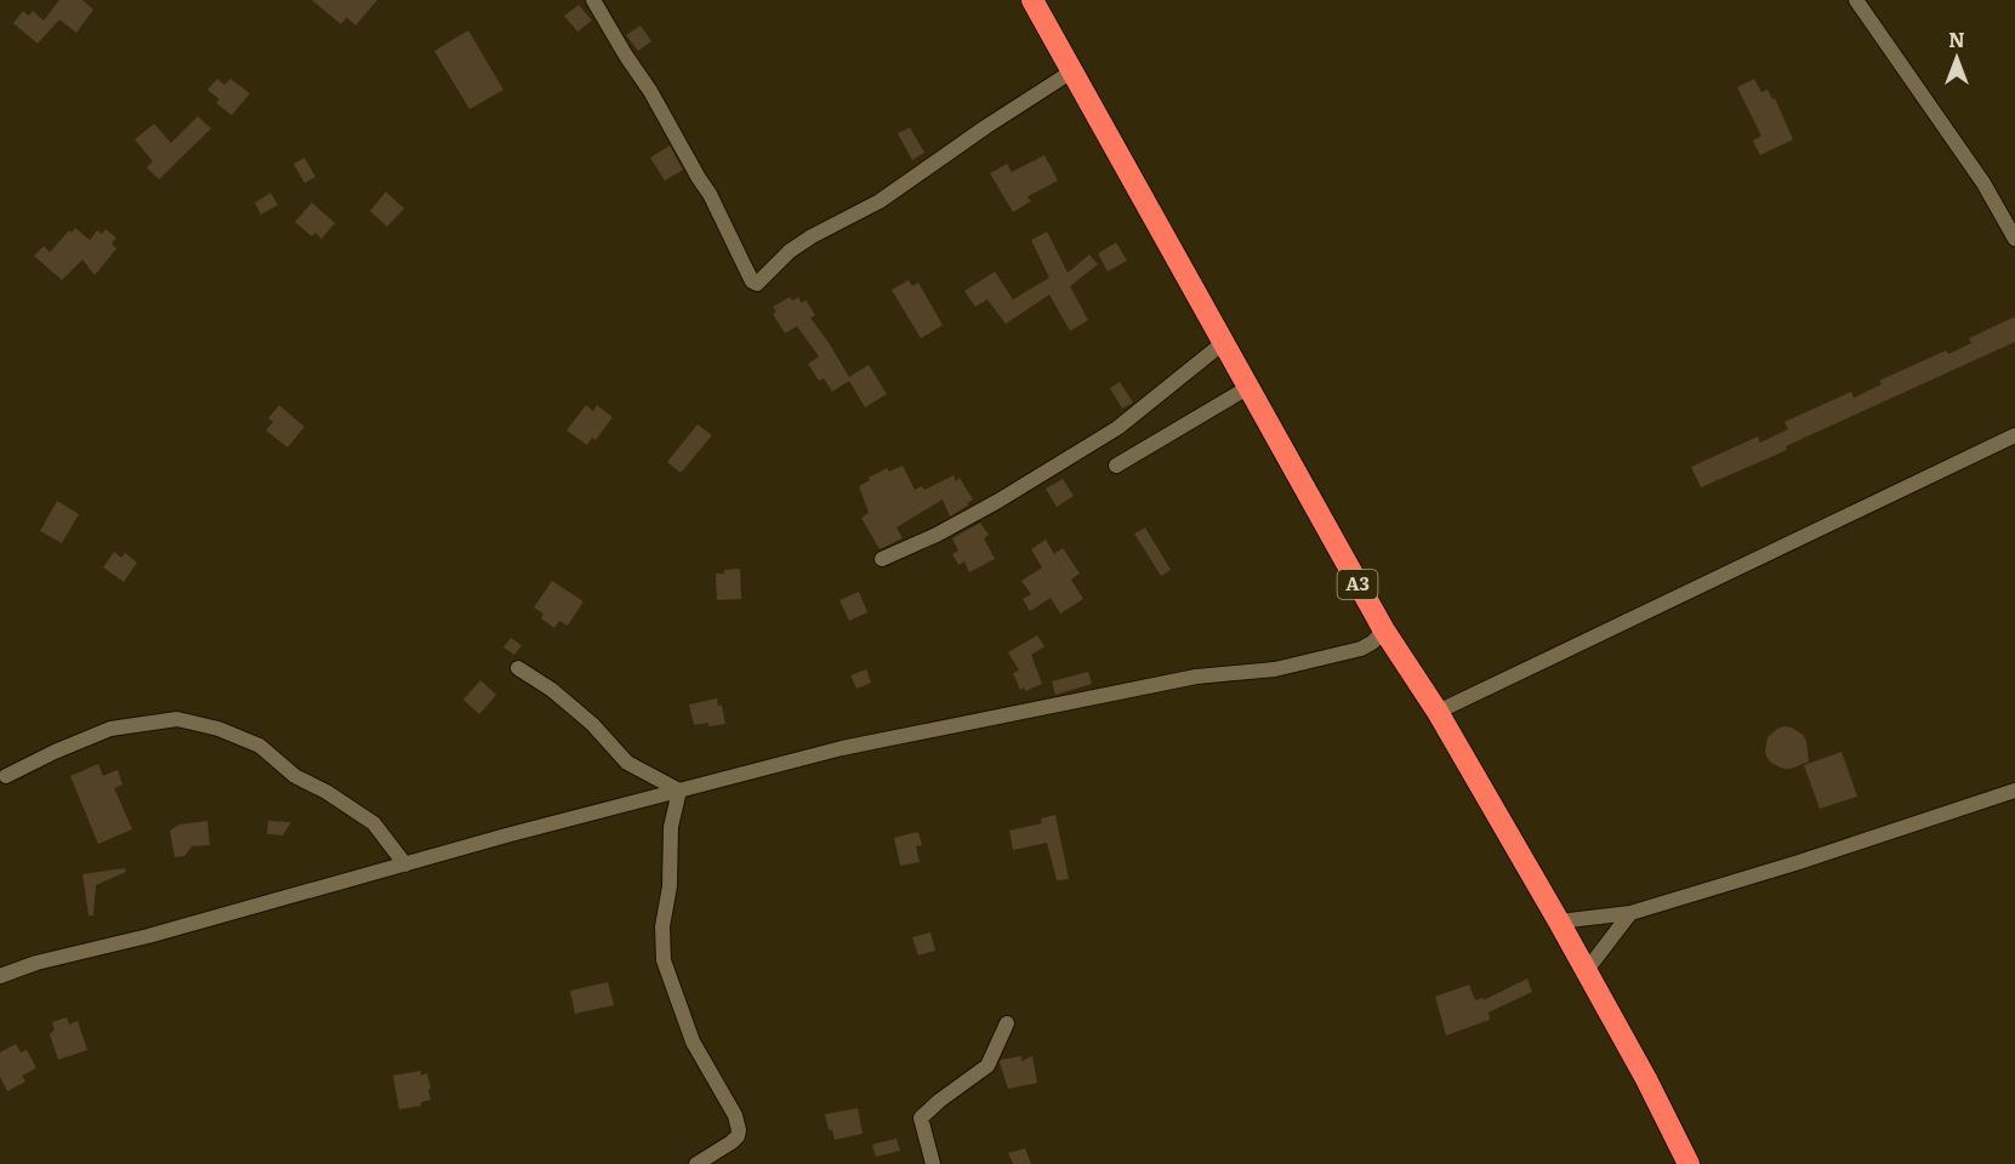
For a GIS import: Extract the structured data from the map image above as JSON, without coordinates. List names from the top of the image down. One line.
{"streets":{"highway":["A3"]},"north":"top"}
